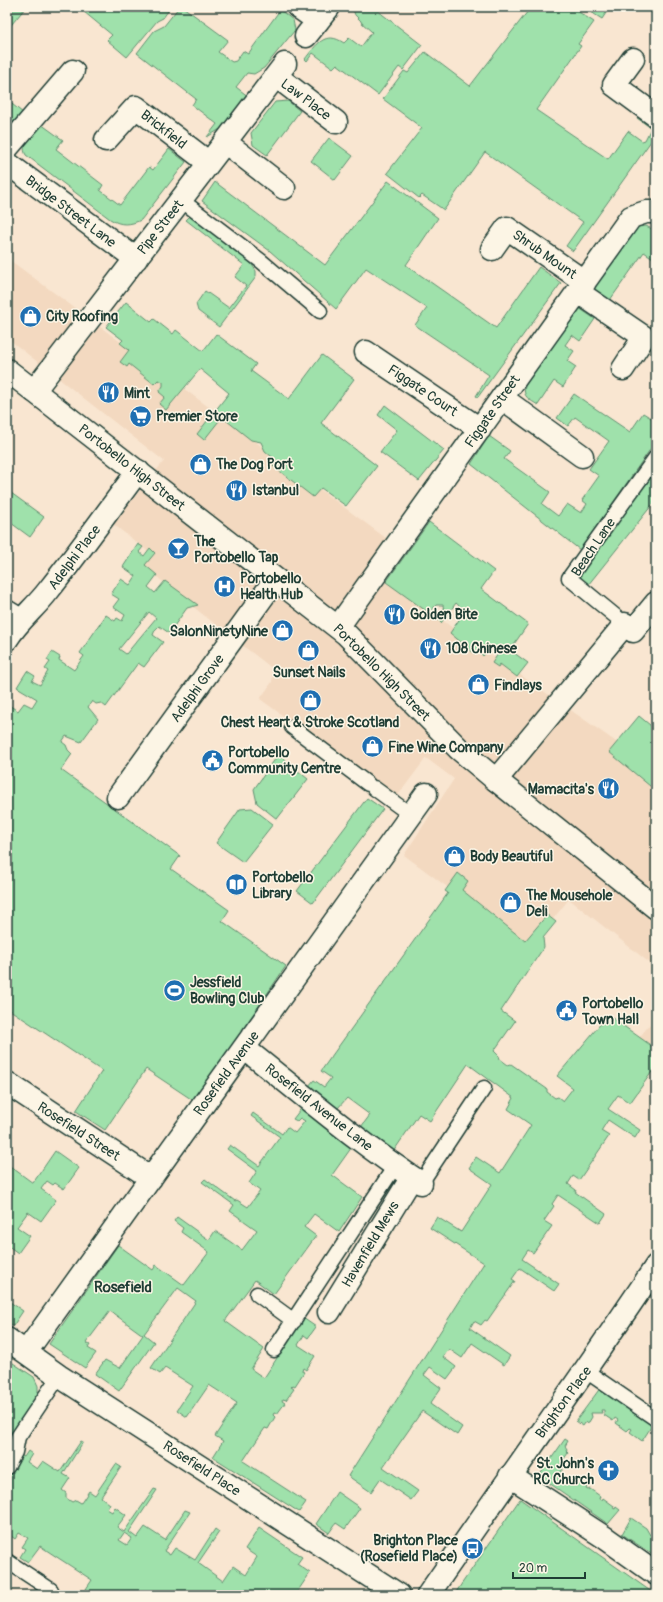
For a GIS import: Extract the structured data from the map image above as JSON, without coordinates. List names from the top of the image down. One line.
{"streets":{"street":["Law Place","Brickfield","Bridge Street Lane","Pipe Street","Shrub Mount","Figgate Court","Figgate Street","Portobello High Street","Adelphi Place","Adelphi Grove","Rosefield Avenue","Rosefield Avenue Lane","Rosefield Street","Havenfield Mews","Brighton Place","Rosefield Place"],"lane":["Beach Lane"]},"crossings":[["Law Place","Pipe Street"],["Brickfield","Pipe Street"],["Bridge Street Lane","Pipe Street"],["Pipe Street","Portobello High Street"],["Shrub Mount","Figgate Street"],["Figgate Court","Figgate Street"],["Figgate Street","Portobello High Street"],["Portobello High Street","Adelphi Place"],["Portobello High Street","Adelphi Grove"],["Rosefield Avenue","Rosefield Avenue Lane"],["Rosefield Avenue","Rosefield Street"],["Rosefield Avenue","Rosefield Place"],["Rosefield Avenue Lane","Havenfield Mews"]],"districts":["Rosefield"],"places":{"shop":["City Roofing","The Dog Port","SalonNinetyNine","Sunset Nails","Findlays","Chest Heart & Stroke Scotland","Fine Wine Company","Body Beautiful","The Mousehole Deli"],"restaurant":["Mint","Istanbul","Golden Bite","108 Chinese","Mamacita's"],"supermarket":["Premier Store"],"bar":["The Portobello Tap"],"hospital":["Portobello Health Hub"],"public building":["Portobello Community Centre","Portobello Town Hall"],"library":["Portobello Library"],"sports":["Jessfield Bowling Club"],"church":["St. John's RC Church"],"bus stop":["Brighton Place (Rosefield Place)"]},"scale_bar":"20 m"}
